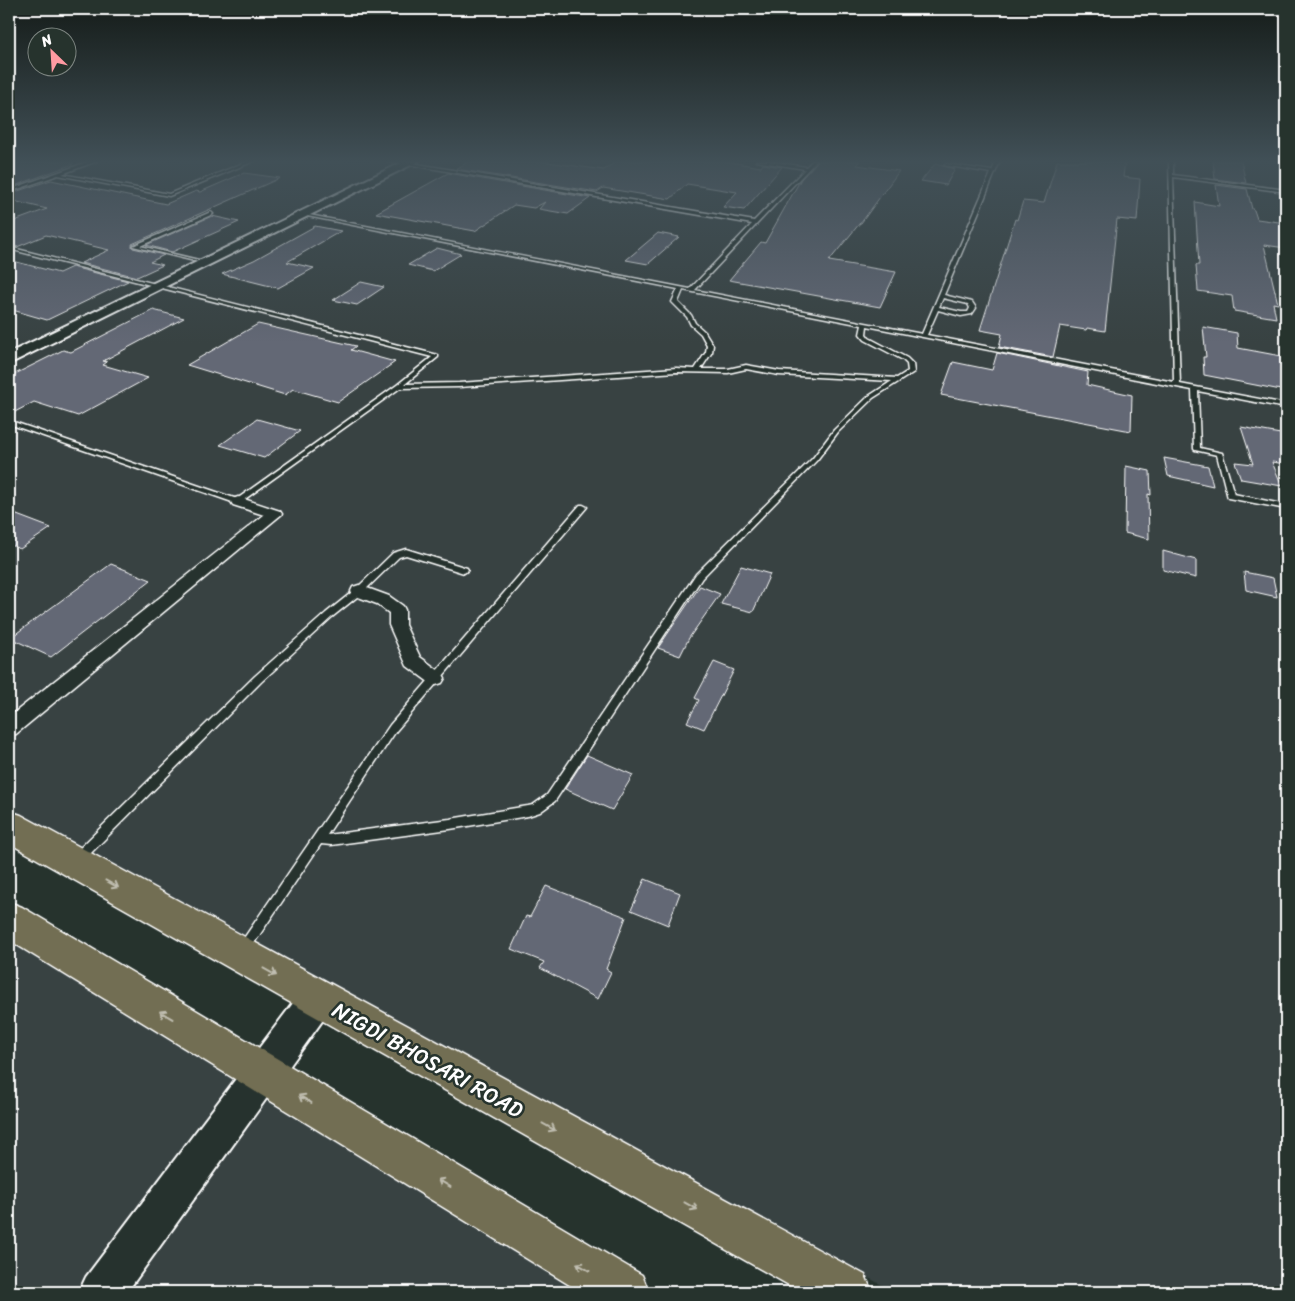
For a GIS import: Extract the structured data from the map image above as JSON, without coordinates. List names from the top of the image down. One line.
{"streets":{"main road":["NIGDI BHOSARI ROAD"]},"north":"top left"}
